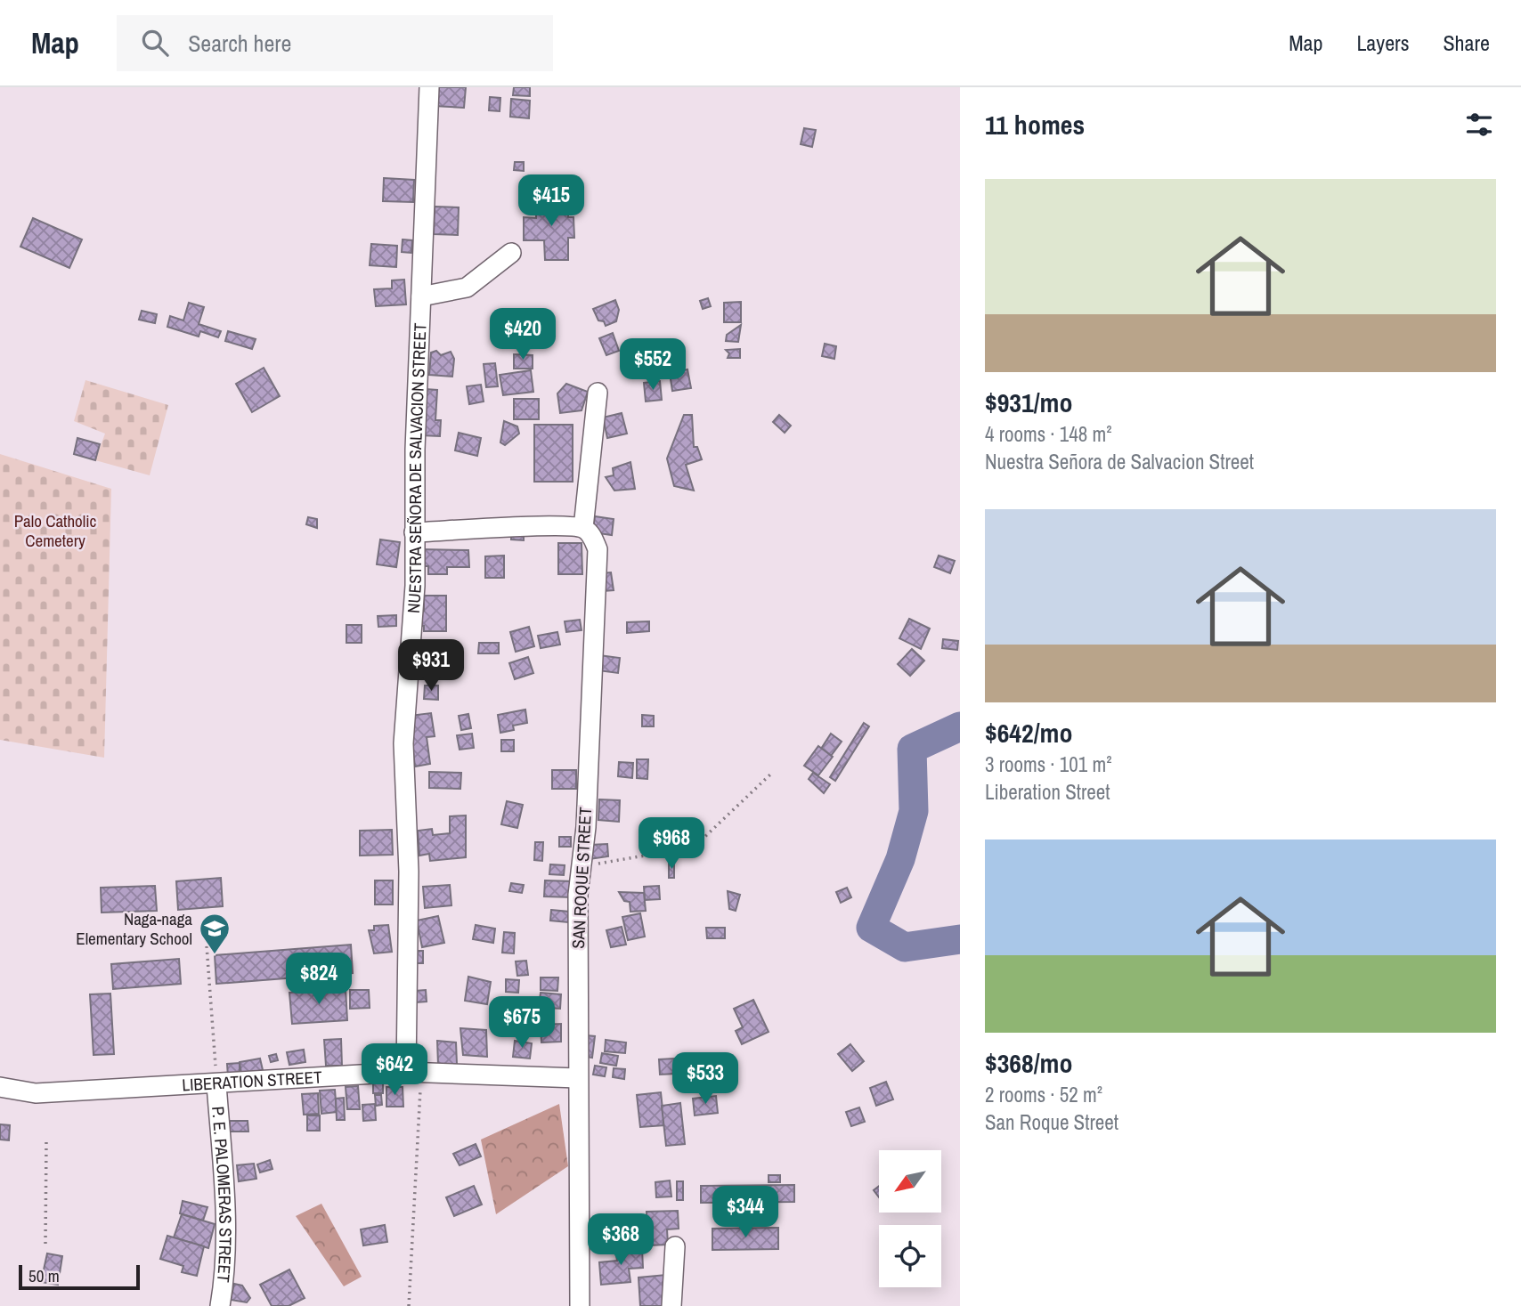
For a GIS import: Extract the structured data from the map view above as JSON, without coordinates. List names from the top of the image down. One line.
{"streets":{"street":["NUESTRA SEÑORA DE SALVACION STREET","SAN ROQUE STREET","LIBERATION STREET","P. E. PALOMERAS STREET"]},"crossings":[["NUESTRA SEÑORA DE SALVACION STREET","LIBERATION STREET"],["SAN ROQUE STREET","LIBERATION STREET"],["LIBERATION STREET","P. E. PALOMERAS STREET"]],"parks":["Palo Catholic Cemetery"],"places":{"school or university":["Naga-naga Elementary School"]},"scale_bar":"50 m","north":"bottom left","page":{"header":"Map","search":"Search here","nav":["Map","Layers","Share"],"heading":"11 homes","list":[{"name":"$931/mo","note":"4 rooms · 148 m² · Nuestra Señora de Salvacion Street"},{"name":"$642/mo","note":"3 rooms · 101 m² · Liberation Street"},{"name":"$368/mo","note":"2 rooms · 52 m² · San Roque Street"}],"price":["$415","$420","$552","$931","$968","$824","$675","$642","$533","$344","$368"],"scale":"50 m"}}
